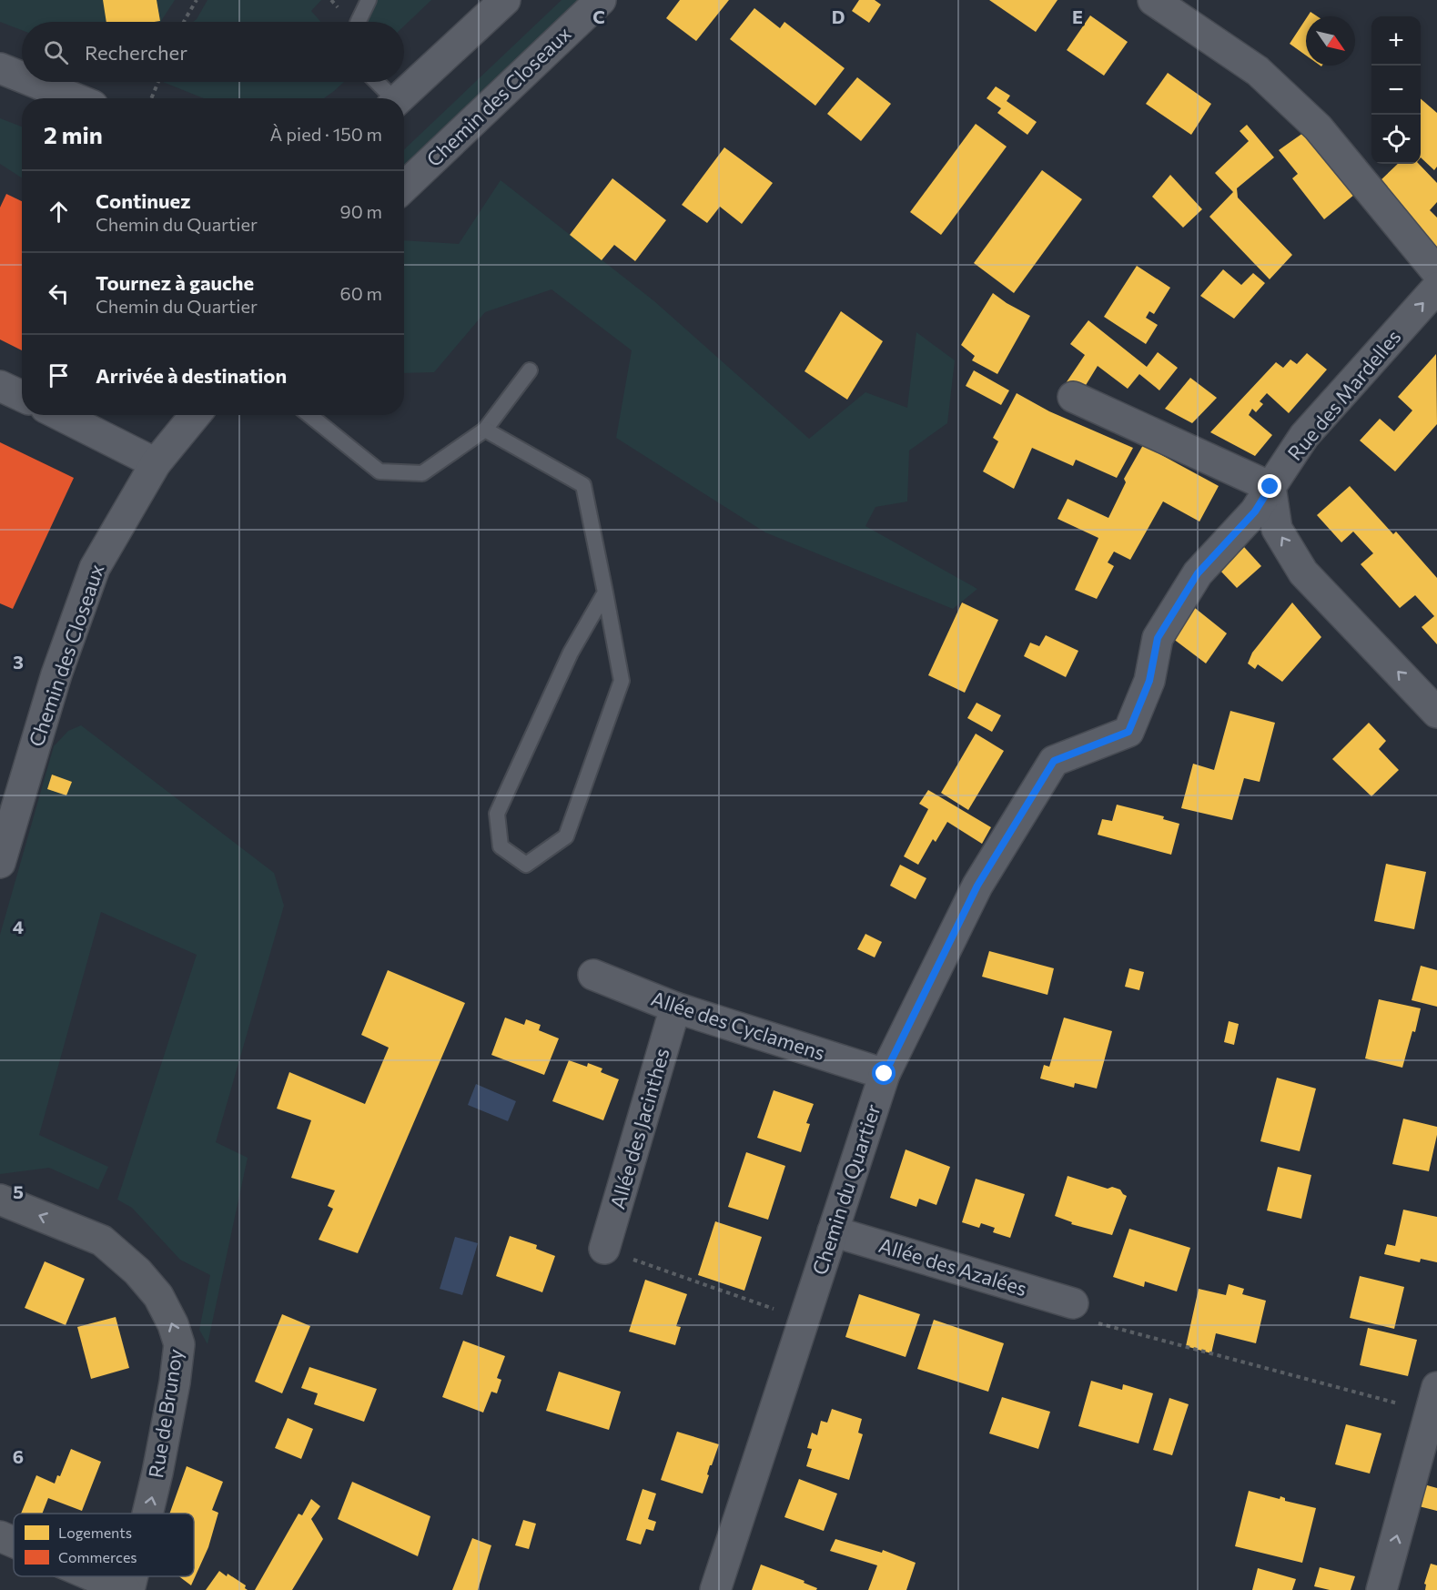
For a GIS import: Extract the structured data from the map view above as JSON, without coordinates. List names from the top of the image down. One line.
{"streets":{"street":["Chemin des Closeaux","Rue des Mardelles","Allée des Cyclamens","Allée des Jacinthes","Chemin du Quartier","Allée des Azalées","Rue de Brunoy"]},"crossings":[["Rue des Mardelles","Chemin du Quartier"],["Allée des Cyclamens","Allée des Jacinthes"],["Allée des Cyclamens","Chemin du Quartier"],["Chemin du Quartier","Allée des Azalées"]],"one_way":["Rue des Mardelles","Rue de Brunoy"],"legend":["Logements","Commerces"],"north":"bottom right","page":{"map_buttons":["+","−"],"search":"Rechercher","heading":["2 min","À pied · 150 m"],"list":[["Continuez","Chemin du Quartier","90 m"],["Tournez à gauche","Chemin du Quartier","60 m"],"Arrivée à destination"]},"grid":{"columns":["C","D","E"],"rows":["3","4","5","6"]}}
